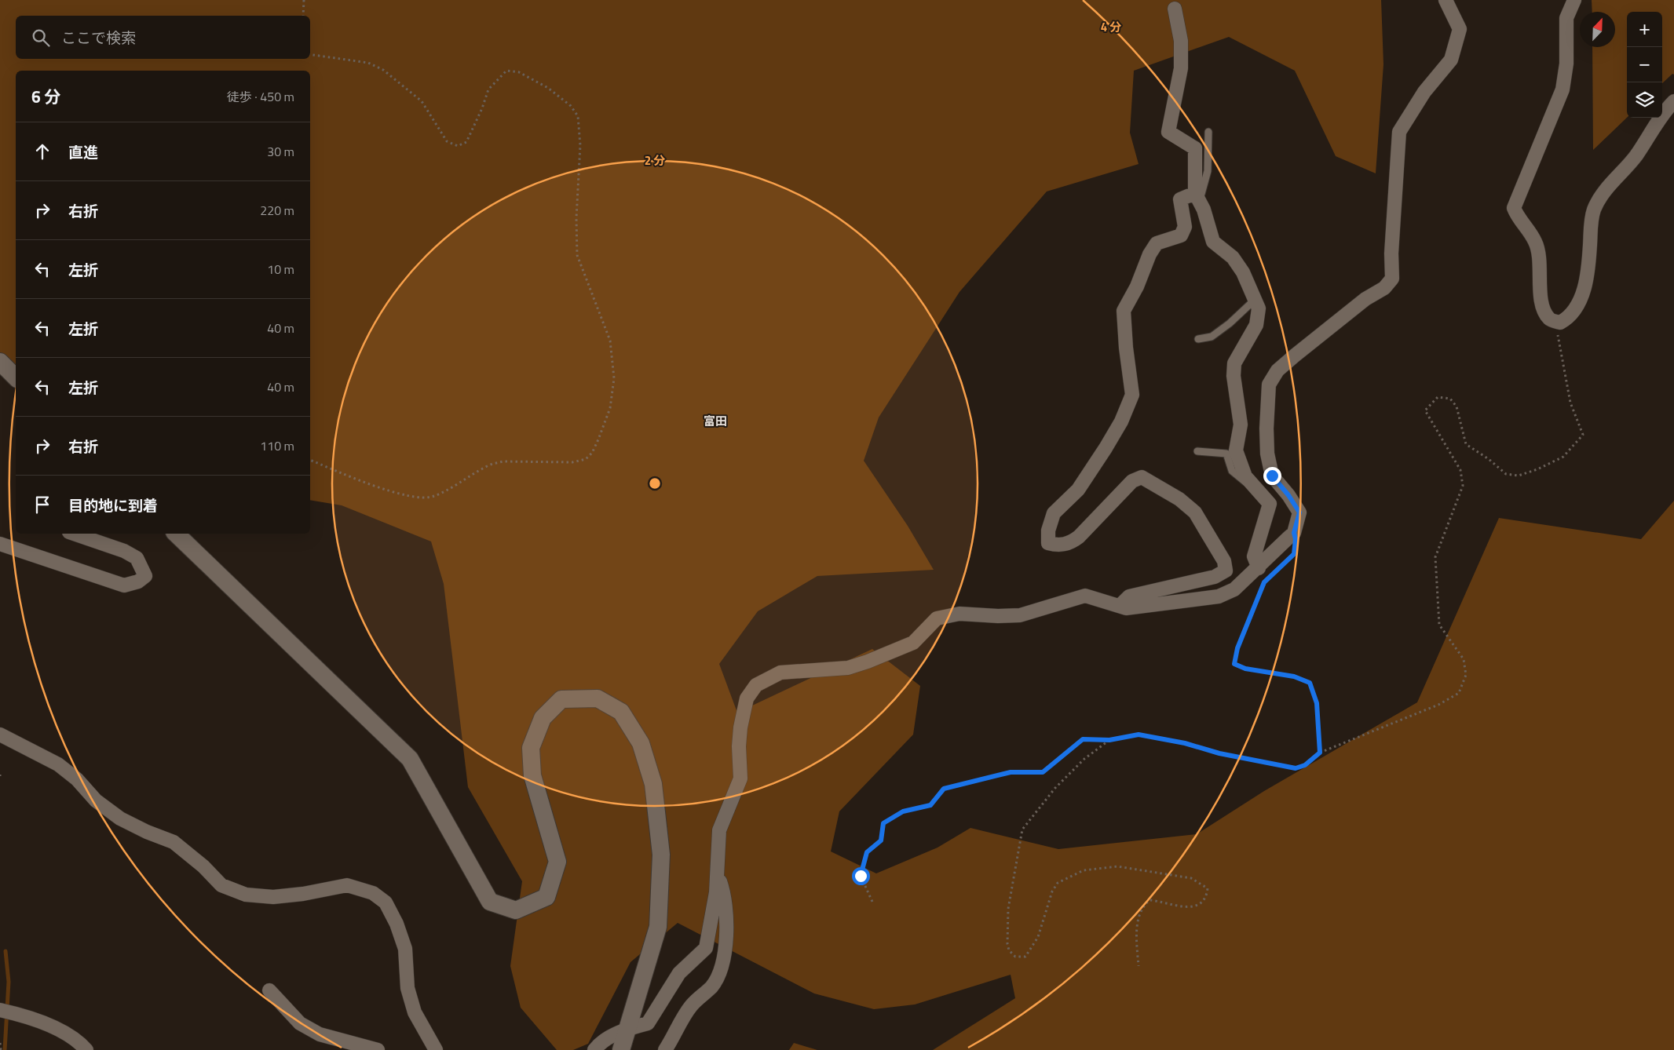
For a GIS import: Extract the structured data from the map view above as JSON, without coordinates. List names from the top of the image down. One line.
{"districts":["富田"],"north":"top right","page":{"map_buttons":["+","−"],"search":"ここで検索","heading":["6 分","徒歩 · 450 m"],"list":[["直進","30 m"],["右折","220 m"],["左折","10 m"],["左折","40 m"],["左折","40 m"],["右折","110 m"],"目的地に到着"]},"rings":["4 分","2 分"]}
